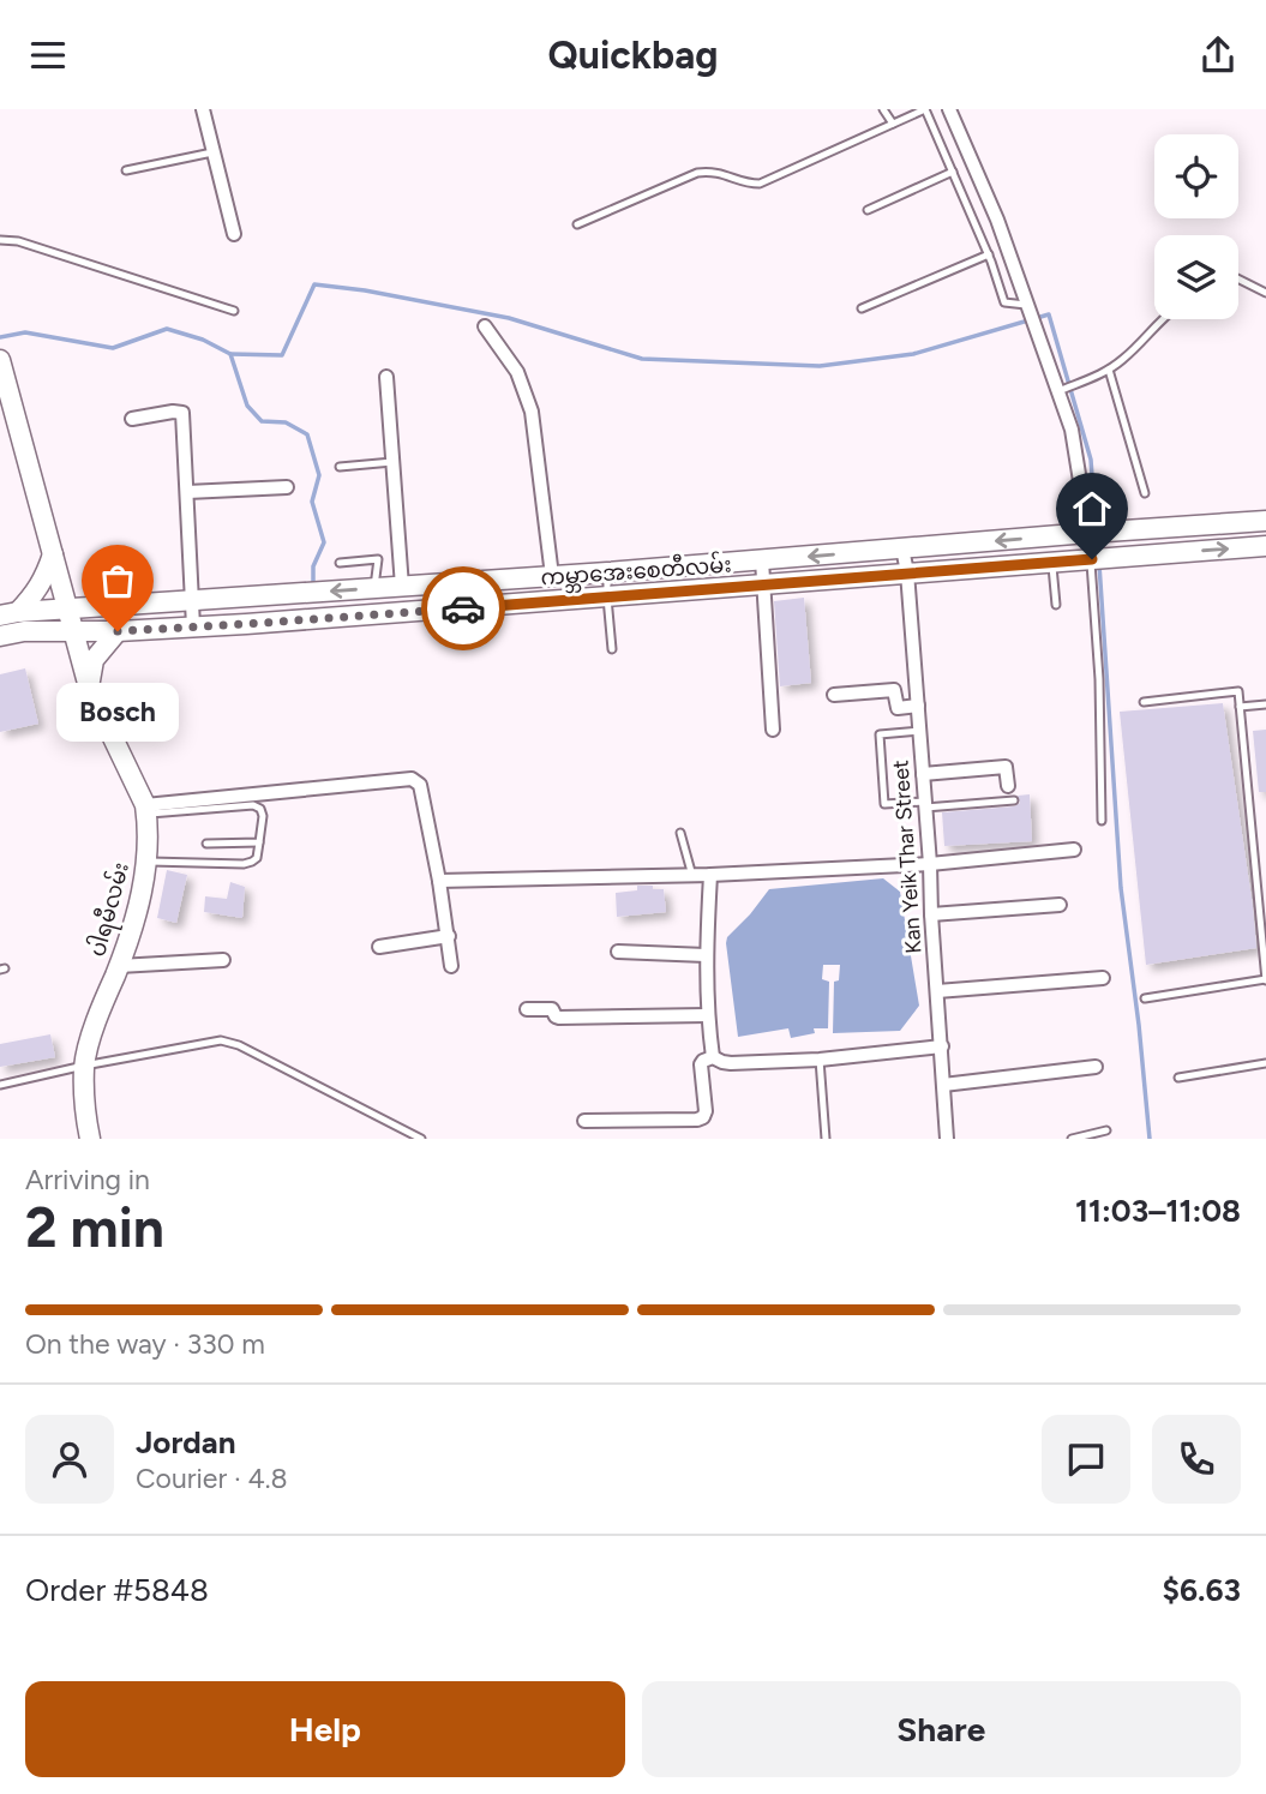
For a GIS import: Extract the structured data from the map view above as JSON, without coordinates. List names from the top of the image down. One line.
{"streets":{"main road":["ကမ္ဘာအေးစေတီလမ်း","ပါရမီလမ်း"],"street":["Kan Yeik Thar Street"]},"crossings":[["ကမ္ဘာအေးစေတီလမ်း","Kan Yeik Thar Street"],["ကမ္ဘာအေးစေတီလမ်း","ပါရမီလမ်း"]],"places":["Bosch"],"page":{"header":"Quickbag","bubble":"Bosch","heading":["2 min","Arriving in","11:03–11:08"],"panel":["Jordan","Courier · 4.8","Order #5848","$6.63"],"bar":"On the way · 330 m","buttons":["Help","Share"]}}
